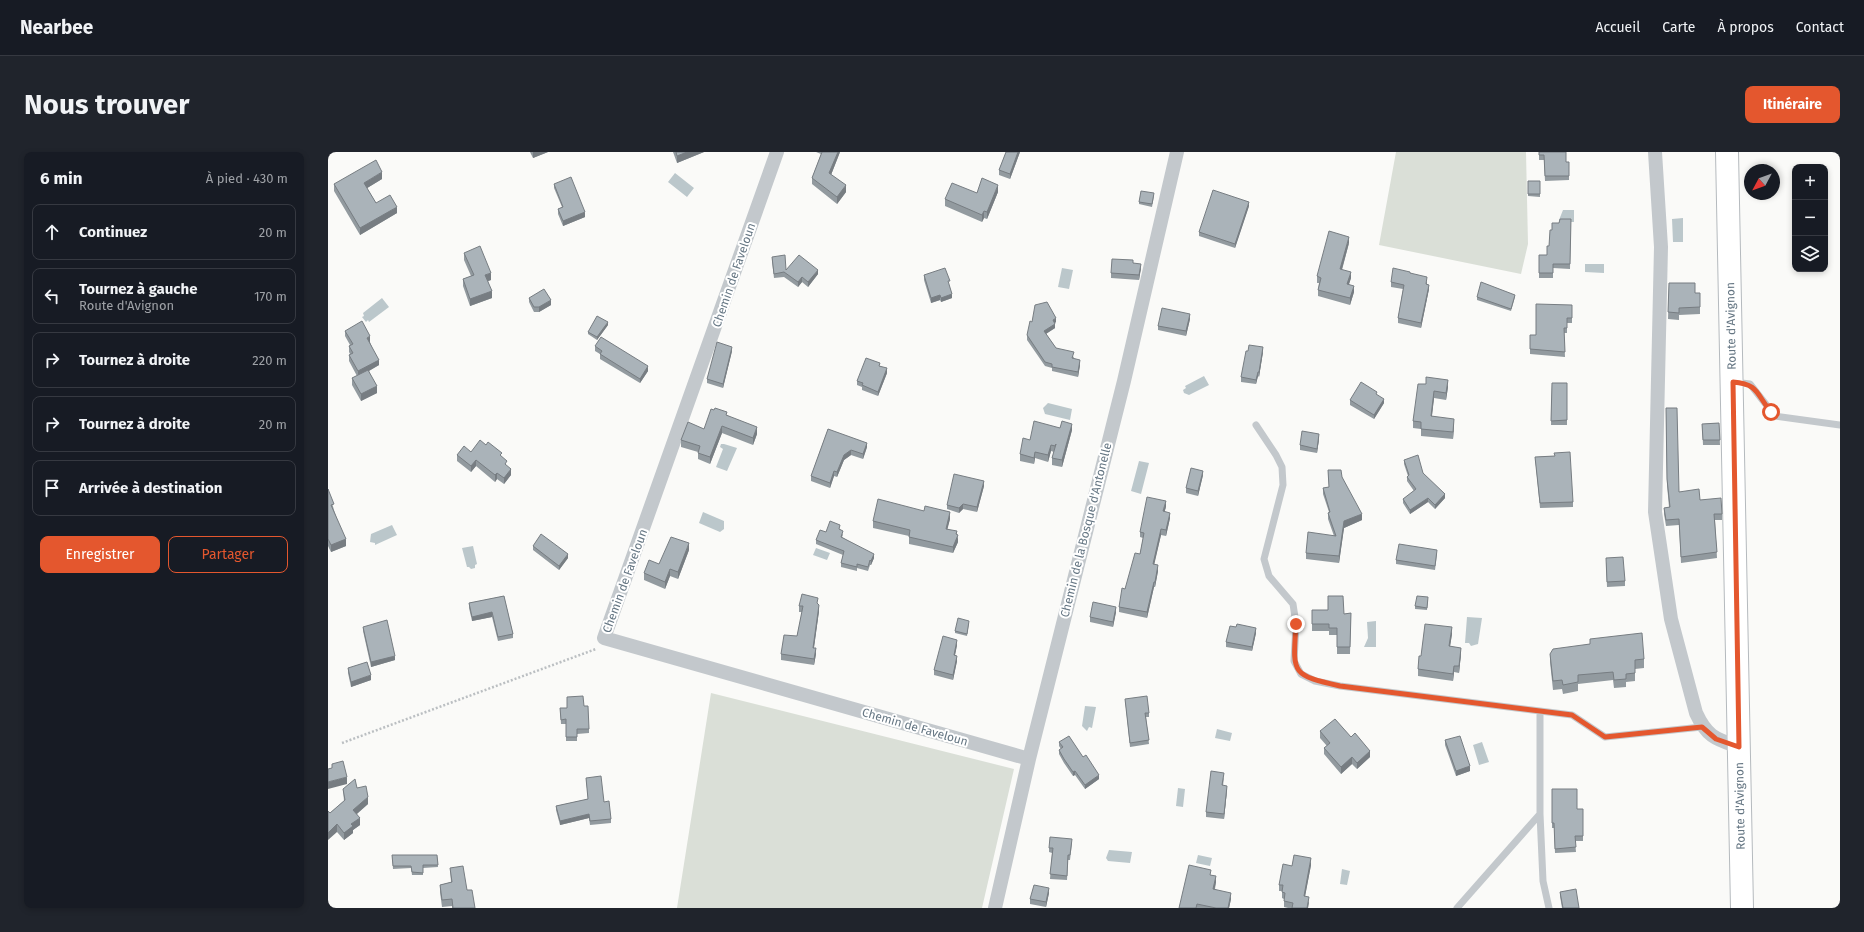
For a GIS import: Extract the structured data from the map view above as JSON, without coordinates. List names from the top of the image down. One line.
{"streets":{"main road":["Route d'Avignon"],"street":["Chemin de Faveloun","Chemin de la Bosque d'Antonelle"]},"crossings":[["Chemin de Faveloun","Chemin de la Bosque d'Antonelle"]],"north":"bottom left","page":{"header":"Nearbee","nav":["Accueil","Carte","À propos","Contact"],"buttons":["Itinéraire",["Enregistrer","Partager"]],"title":"Nous trouver","heading":["6 min","À pied · 430 m"],"map_buttons":["+","−"],"list":[["Continuez","20 m"],["Tournez à gauche","Route d'Avignon","170 m"],["Tournez à droite","220 m"],["Tournez à droite","20 m"],"Arrivée à destination"]}}
